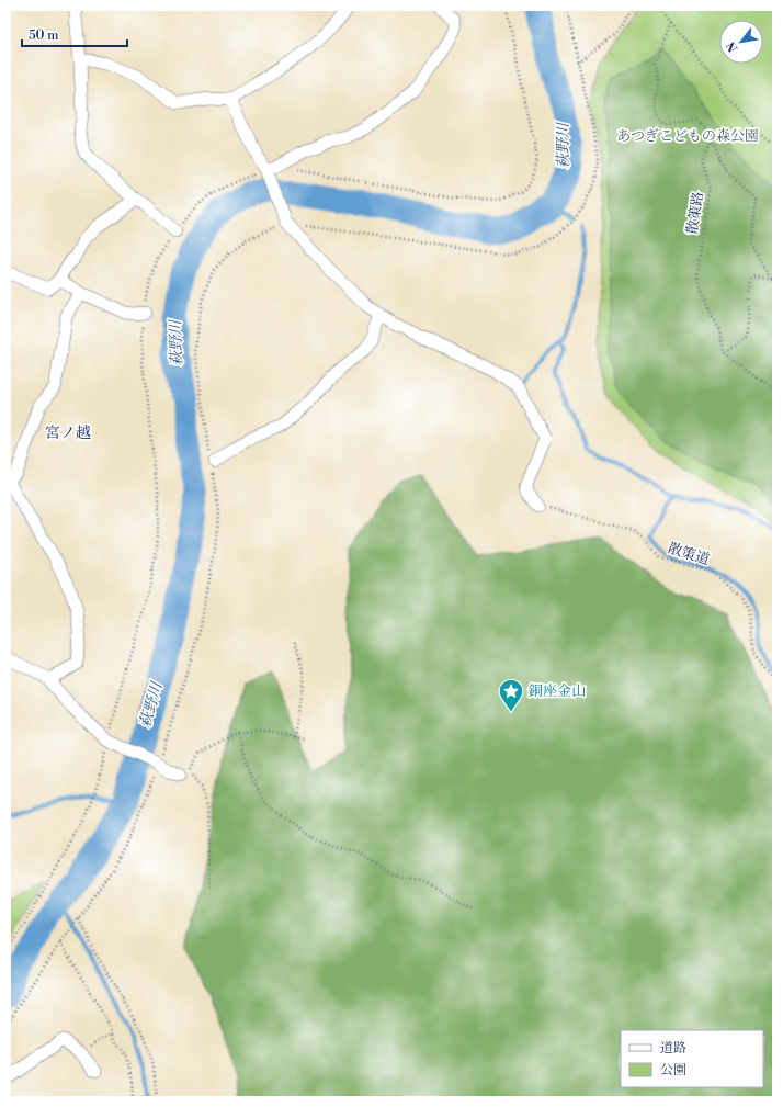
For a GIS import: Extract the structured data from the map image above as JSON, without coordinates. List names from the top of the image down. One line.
{"streets":{"path":["散策路","散策道"]},"districts":["宮ノ越"],"water":["萩野川"],"parks":["あつぎこどもの森公園"],"places":{"place":["銅座金山"]},"legend":["道路","公園"],"scale_bar":"50 m","north":"bottom left"}
